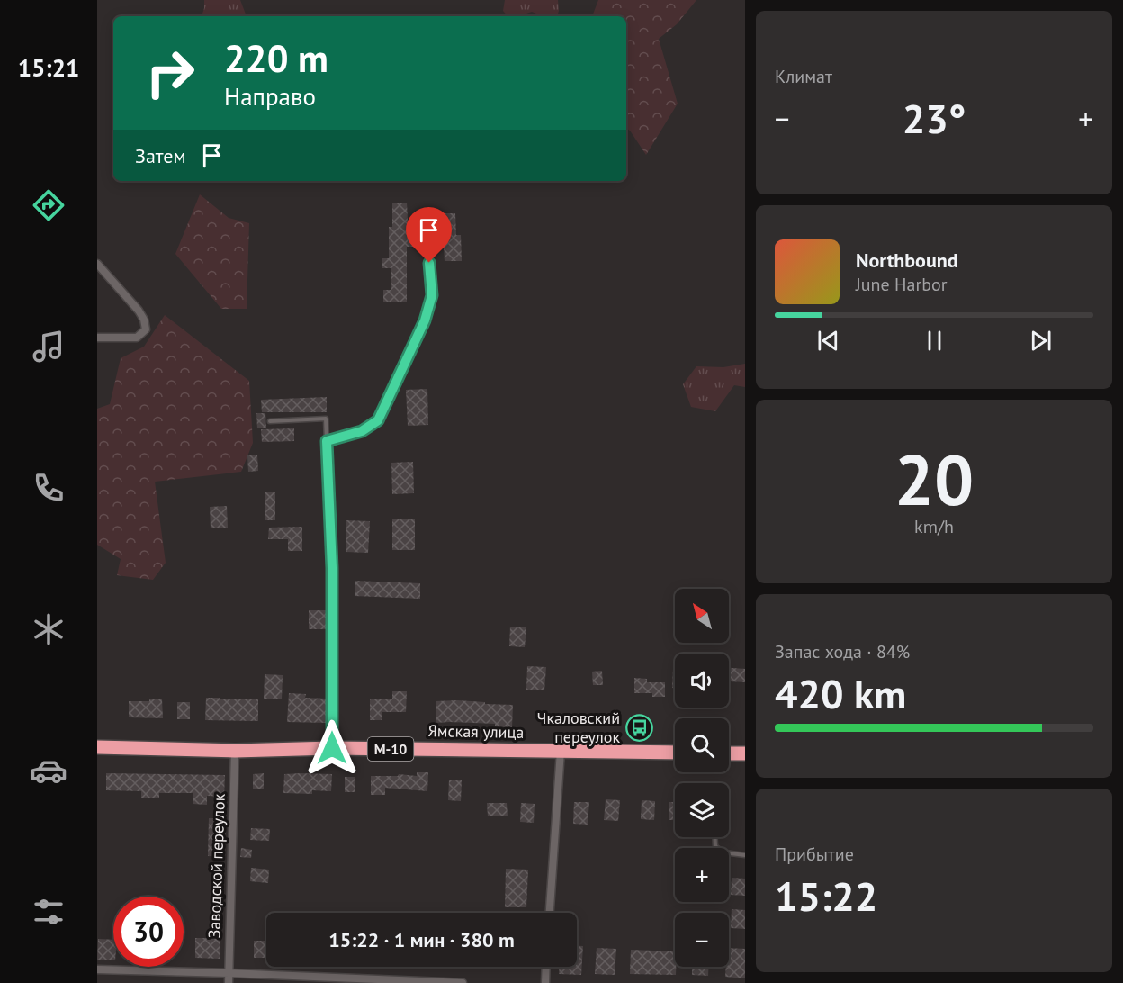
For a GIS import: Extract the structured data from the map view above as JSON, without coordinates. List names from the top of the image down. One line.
{"streets":{"highway":["Ямская улица","М-10"],"street":["Заводской переулок"]},"crossings":[["Ямская улица","Заводской переулок"]],"places":{"bus stop":["Чкаловский переулок"]},"north":"top left","page":{"tabs":"15:21","tile":["Климат",["20","km/h"],["Запас хода · 84%","420 km"],["Прибытие","15:22"]],"turn":["220 m","Направо"],"heat":["−","23°","+"],"then":"Затем","song":["Northbound","June Harbor"],"map_buttons":["+","−"],"limit":"30","trip":"15:22 · 1 мин · 380 m"}}
